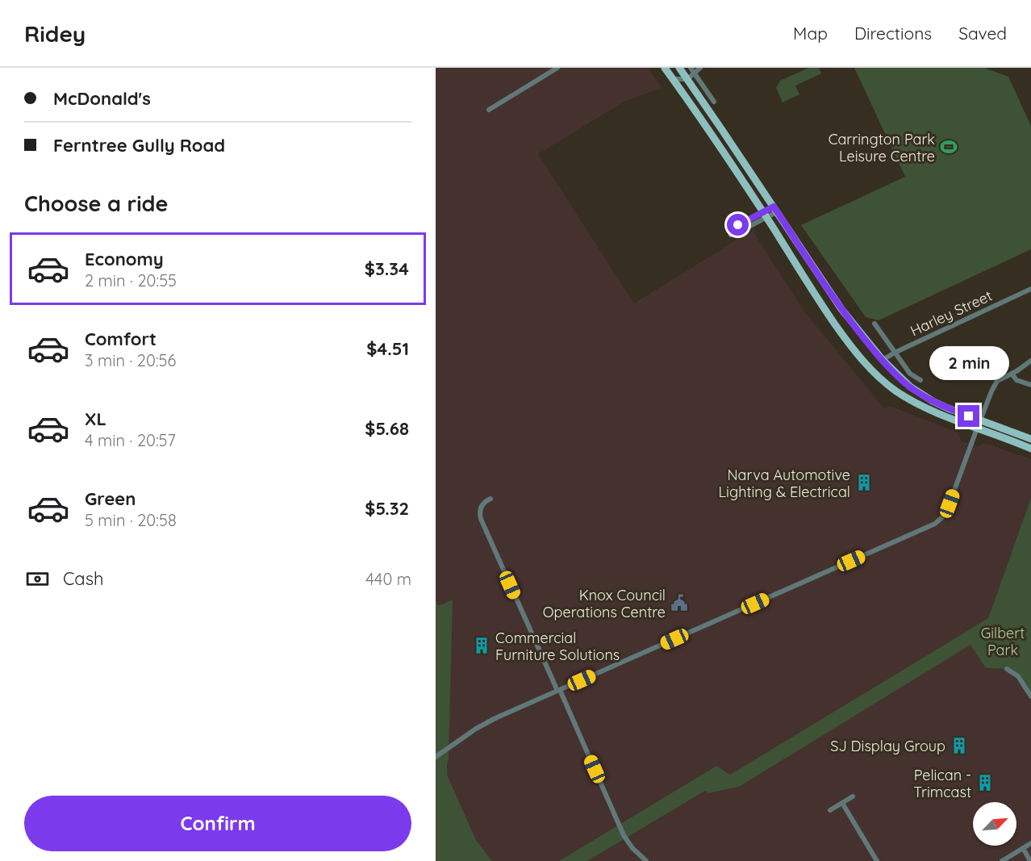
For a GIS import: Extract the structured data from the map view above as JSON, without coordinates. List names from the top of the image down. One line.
{"streets":{"street":["Harley Street"]},"parks":["Gilbert Park"],"places":{"sports":["Carrington Park Leisure Centre"],"building":["Narva Automotive Lighting & Electrical","Commercial Furniture Solutions","SJ Display Group","Pelican - Trimcast"],"public building":["Knox Council Operations Centre"]},"north":"top right","page":{"header":"Ridey","nav":["Map","Directions","Saved"],"banner":["McDonald's","Ferntree Gully Road"],"heading":"Choose a ride","list":[{"name":"Economy","note":"2 min · 20:55","value":"$3.34"},{"name":"Comfort","note":"3 min · 20:56","value":"$4.51"},{"name":"XL","note":"4 min · 20:57","value":"$5.68"},{"name":"Green","note":"5 min · 20:58","value":"$5.32"}],"bubble":"2 min","pay":["Cash","440 m"],"buttons":"Confirm"}}
